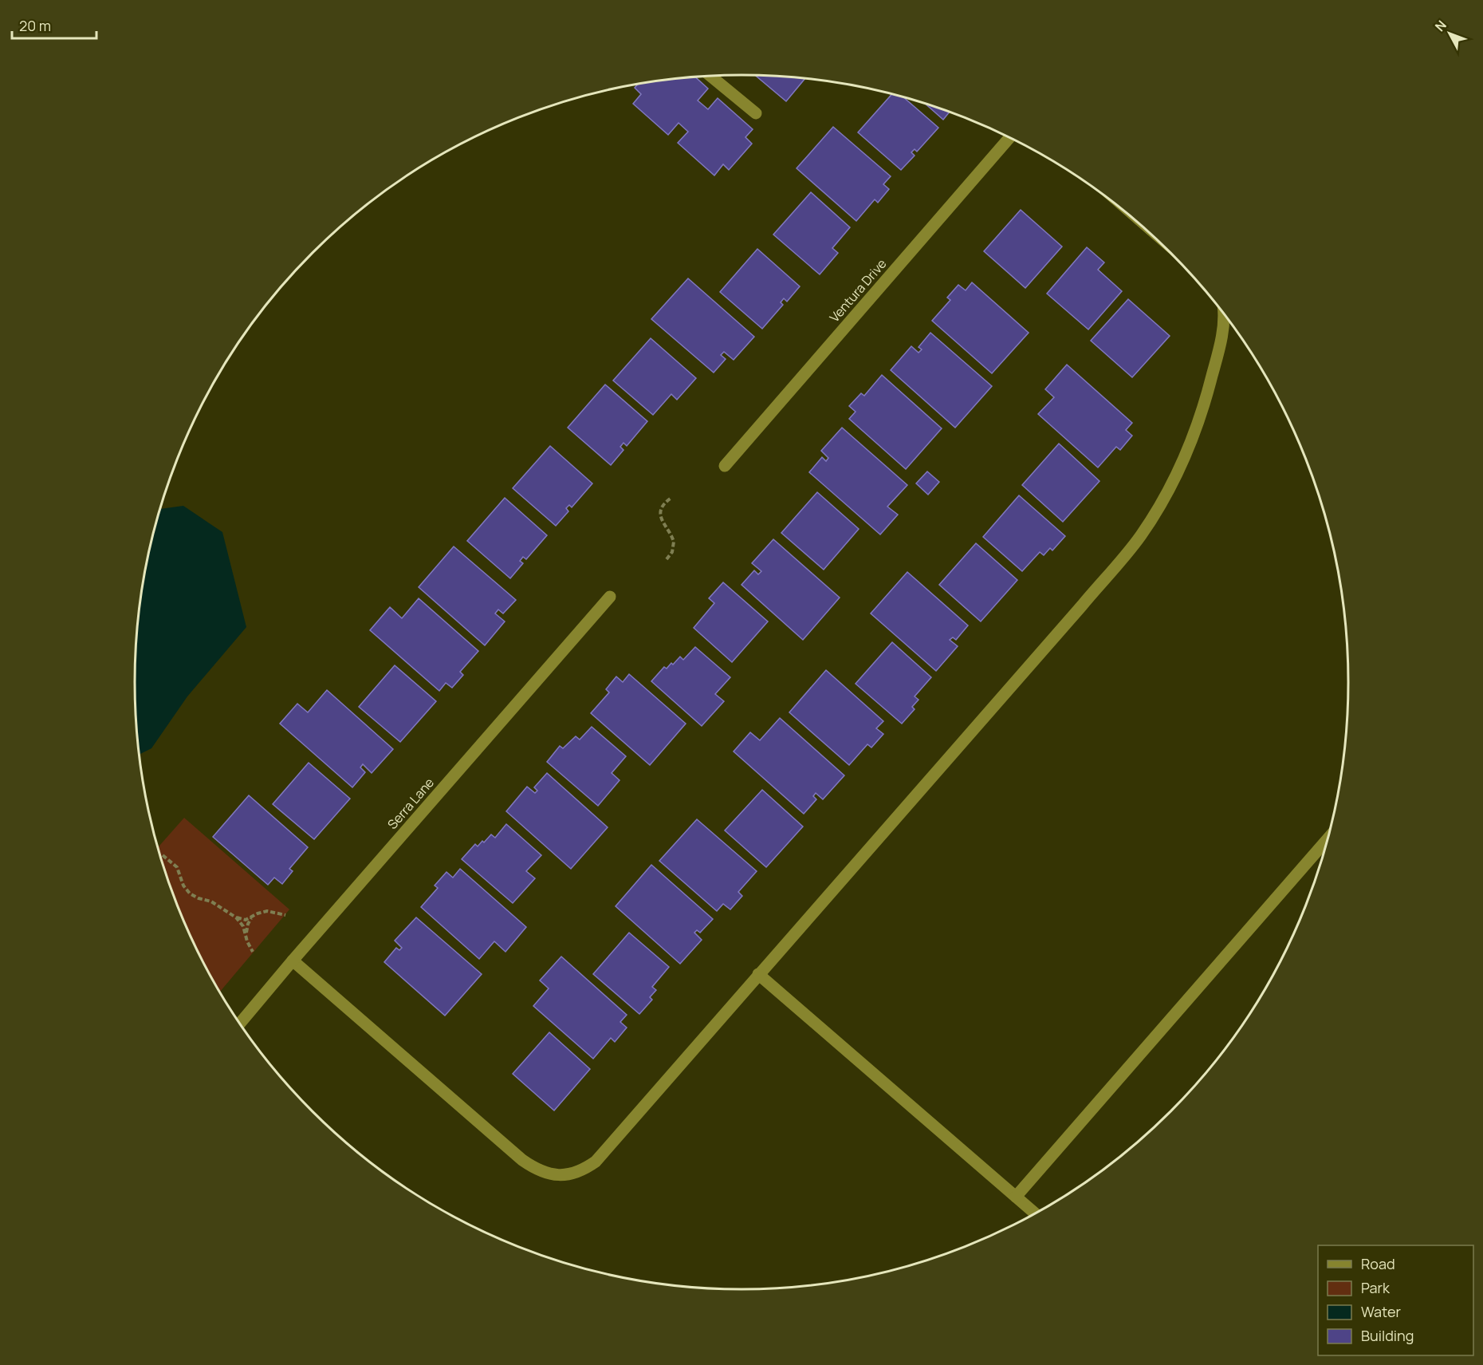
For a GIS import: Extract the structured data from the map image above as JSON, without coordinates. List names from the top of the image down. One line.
{"streets":{"street":["Ventura Drive","Serra Lane"]},"legend":["Road","Park","Water","Building"],"scale_bar":"20 m","north":"top left"}
